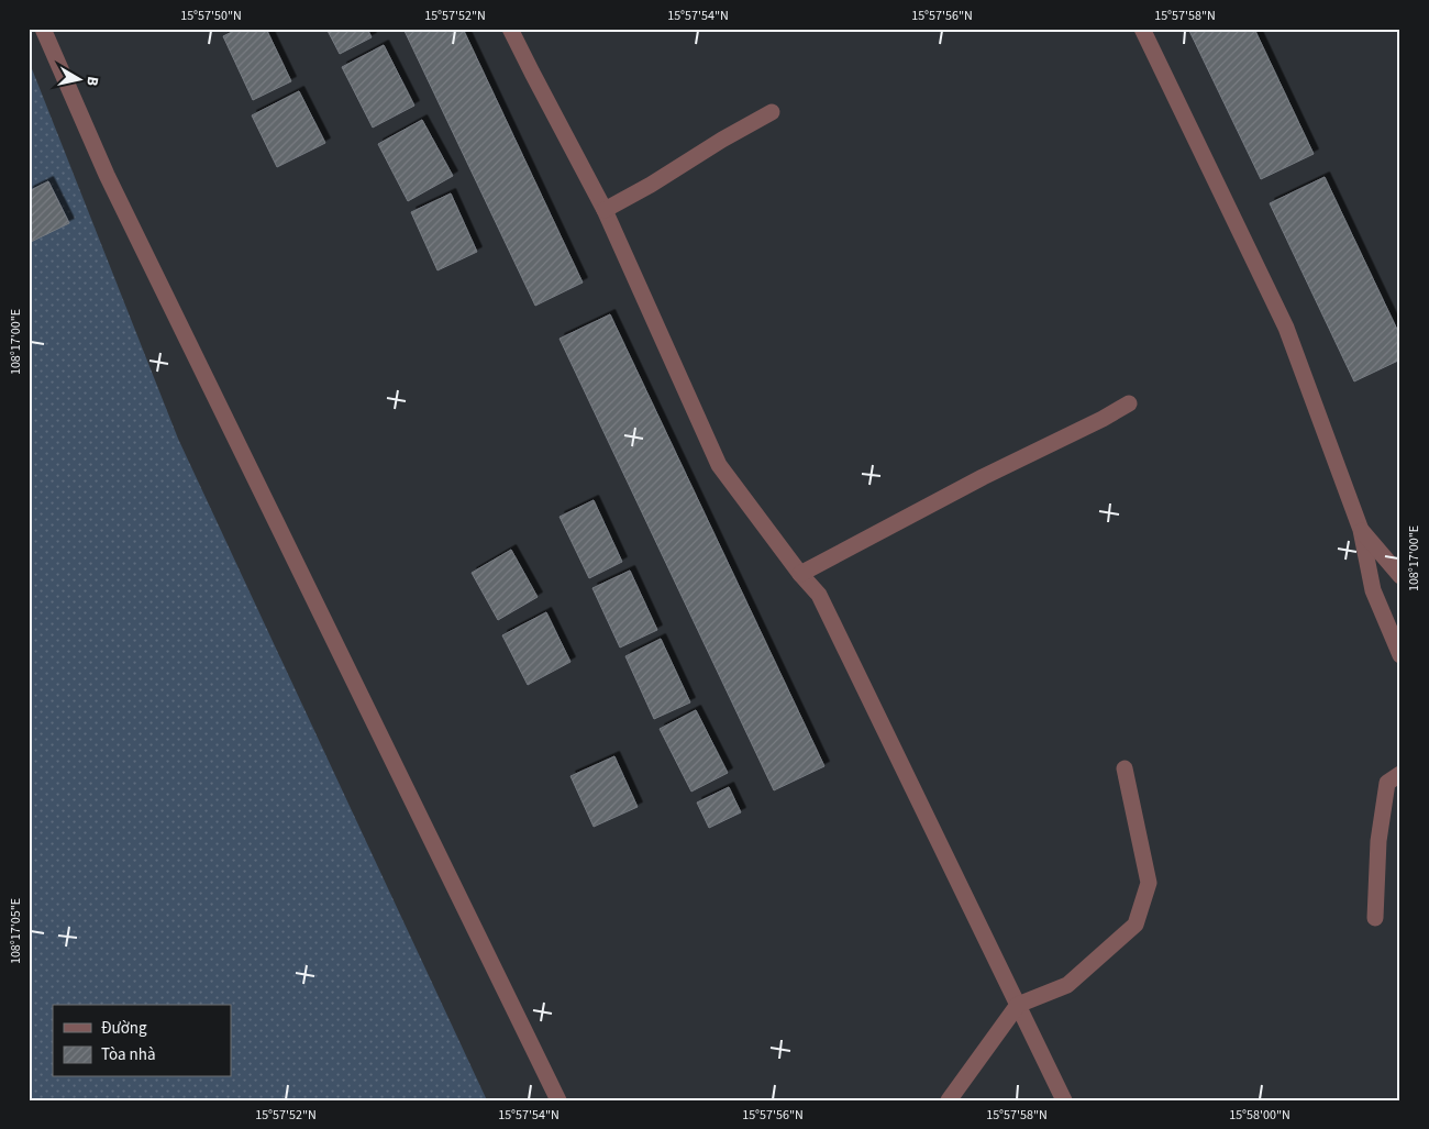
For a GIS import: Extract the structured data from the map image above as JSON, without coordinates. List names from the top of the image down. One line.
{"legend":["Đường","Tòa nhà"],"north":"right","coordinates":["15°57'50\"N","15°57'52\"N","15°57'54\"N","15°57'56\"N","15°57'58\"N","108°17'00\"E","108°17'05\"E","15°58'00\"N"]}
